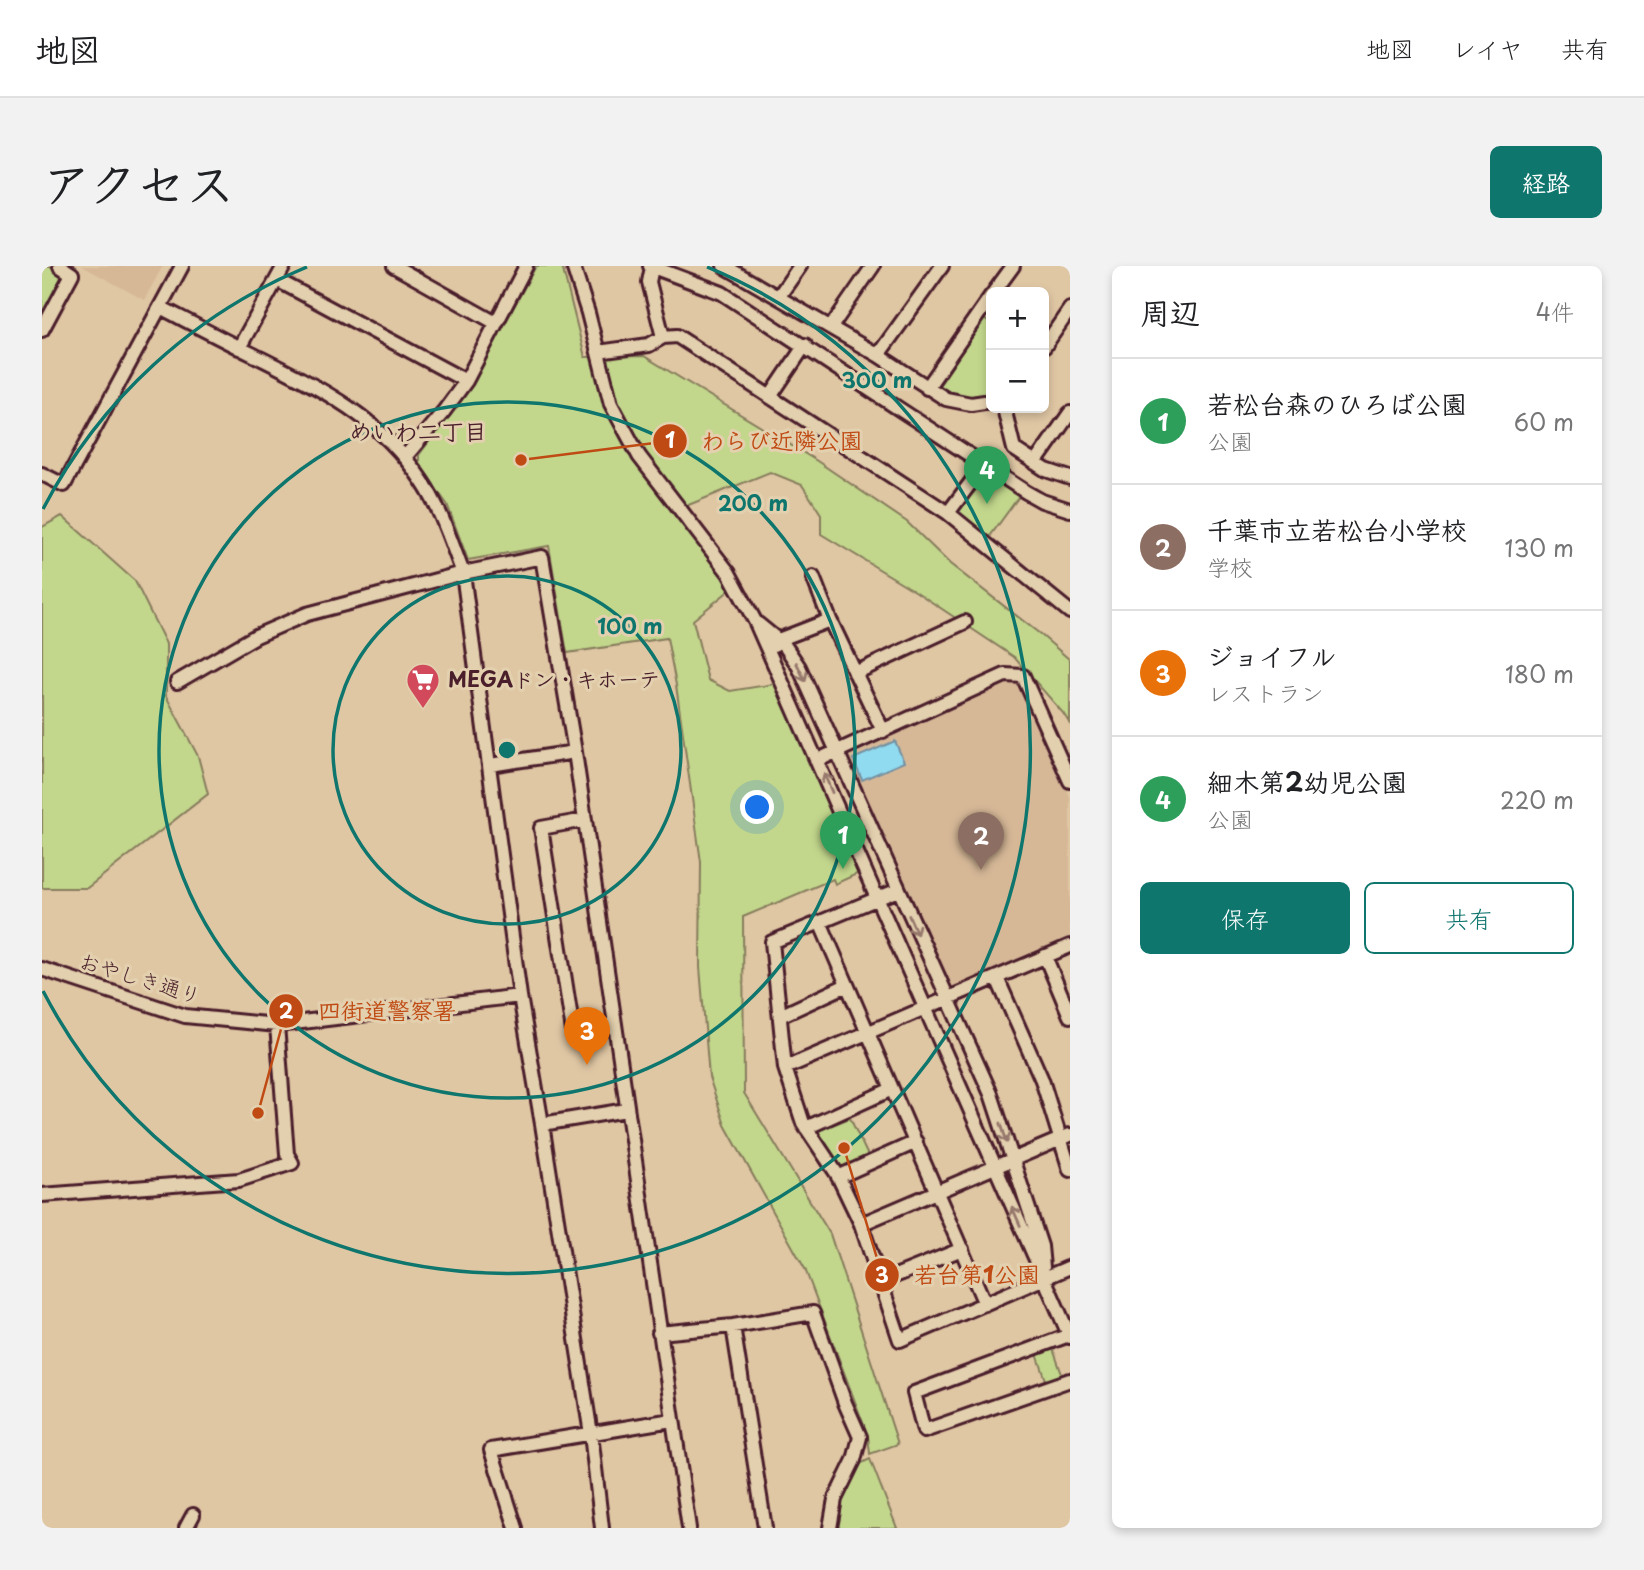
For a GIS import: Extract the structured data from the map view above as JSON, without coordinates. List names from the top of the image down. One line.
{"streets":{"street":["おやしき通り"]},"districts":["めいわ二丁目"],"places":{"other":["わらび近隣公園","四街道警察署","若台第1公園"],"supermarket":["MEGAドン・キホーテ"]},"page":{"header":"地図","nav":["地図","レイヤ","共有"],"title":"アクセス","buttons":["経路",["保存","共有"]],"heading":["周辺","4件"],"map_buttons":["+","−"],"list":[{"mark":"1","name":"若松台森のひろば公園","note":"公園","value":"60 m"},{"mark":"2","name":"千葉市立若松台小学校","note":"学校","value":"130 m"},{"mark":"3","name":"ジョイフル","note":"レストラン","value":"180 m"},{"mark":"4","name":"細木第2幼児公園","note":"公園","value":"220 m"}],"pins":["4","1","2","3"]},"rings":["300 m","200 m","100 m"]}
